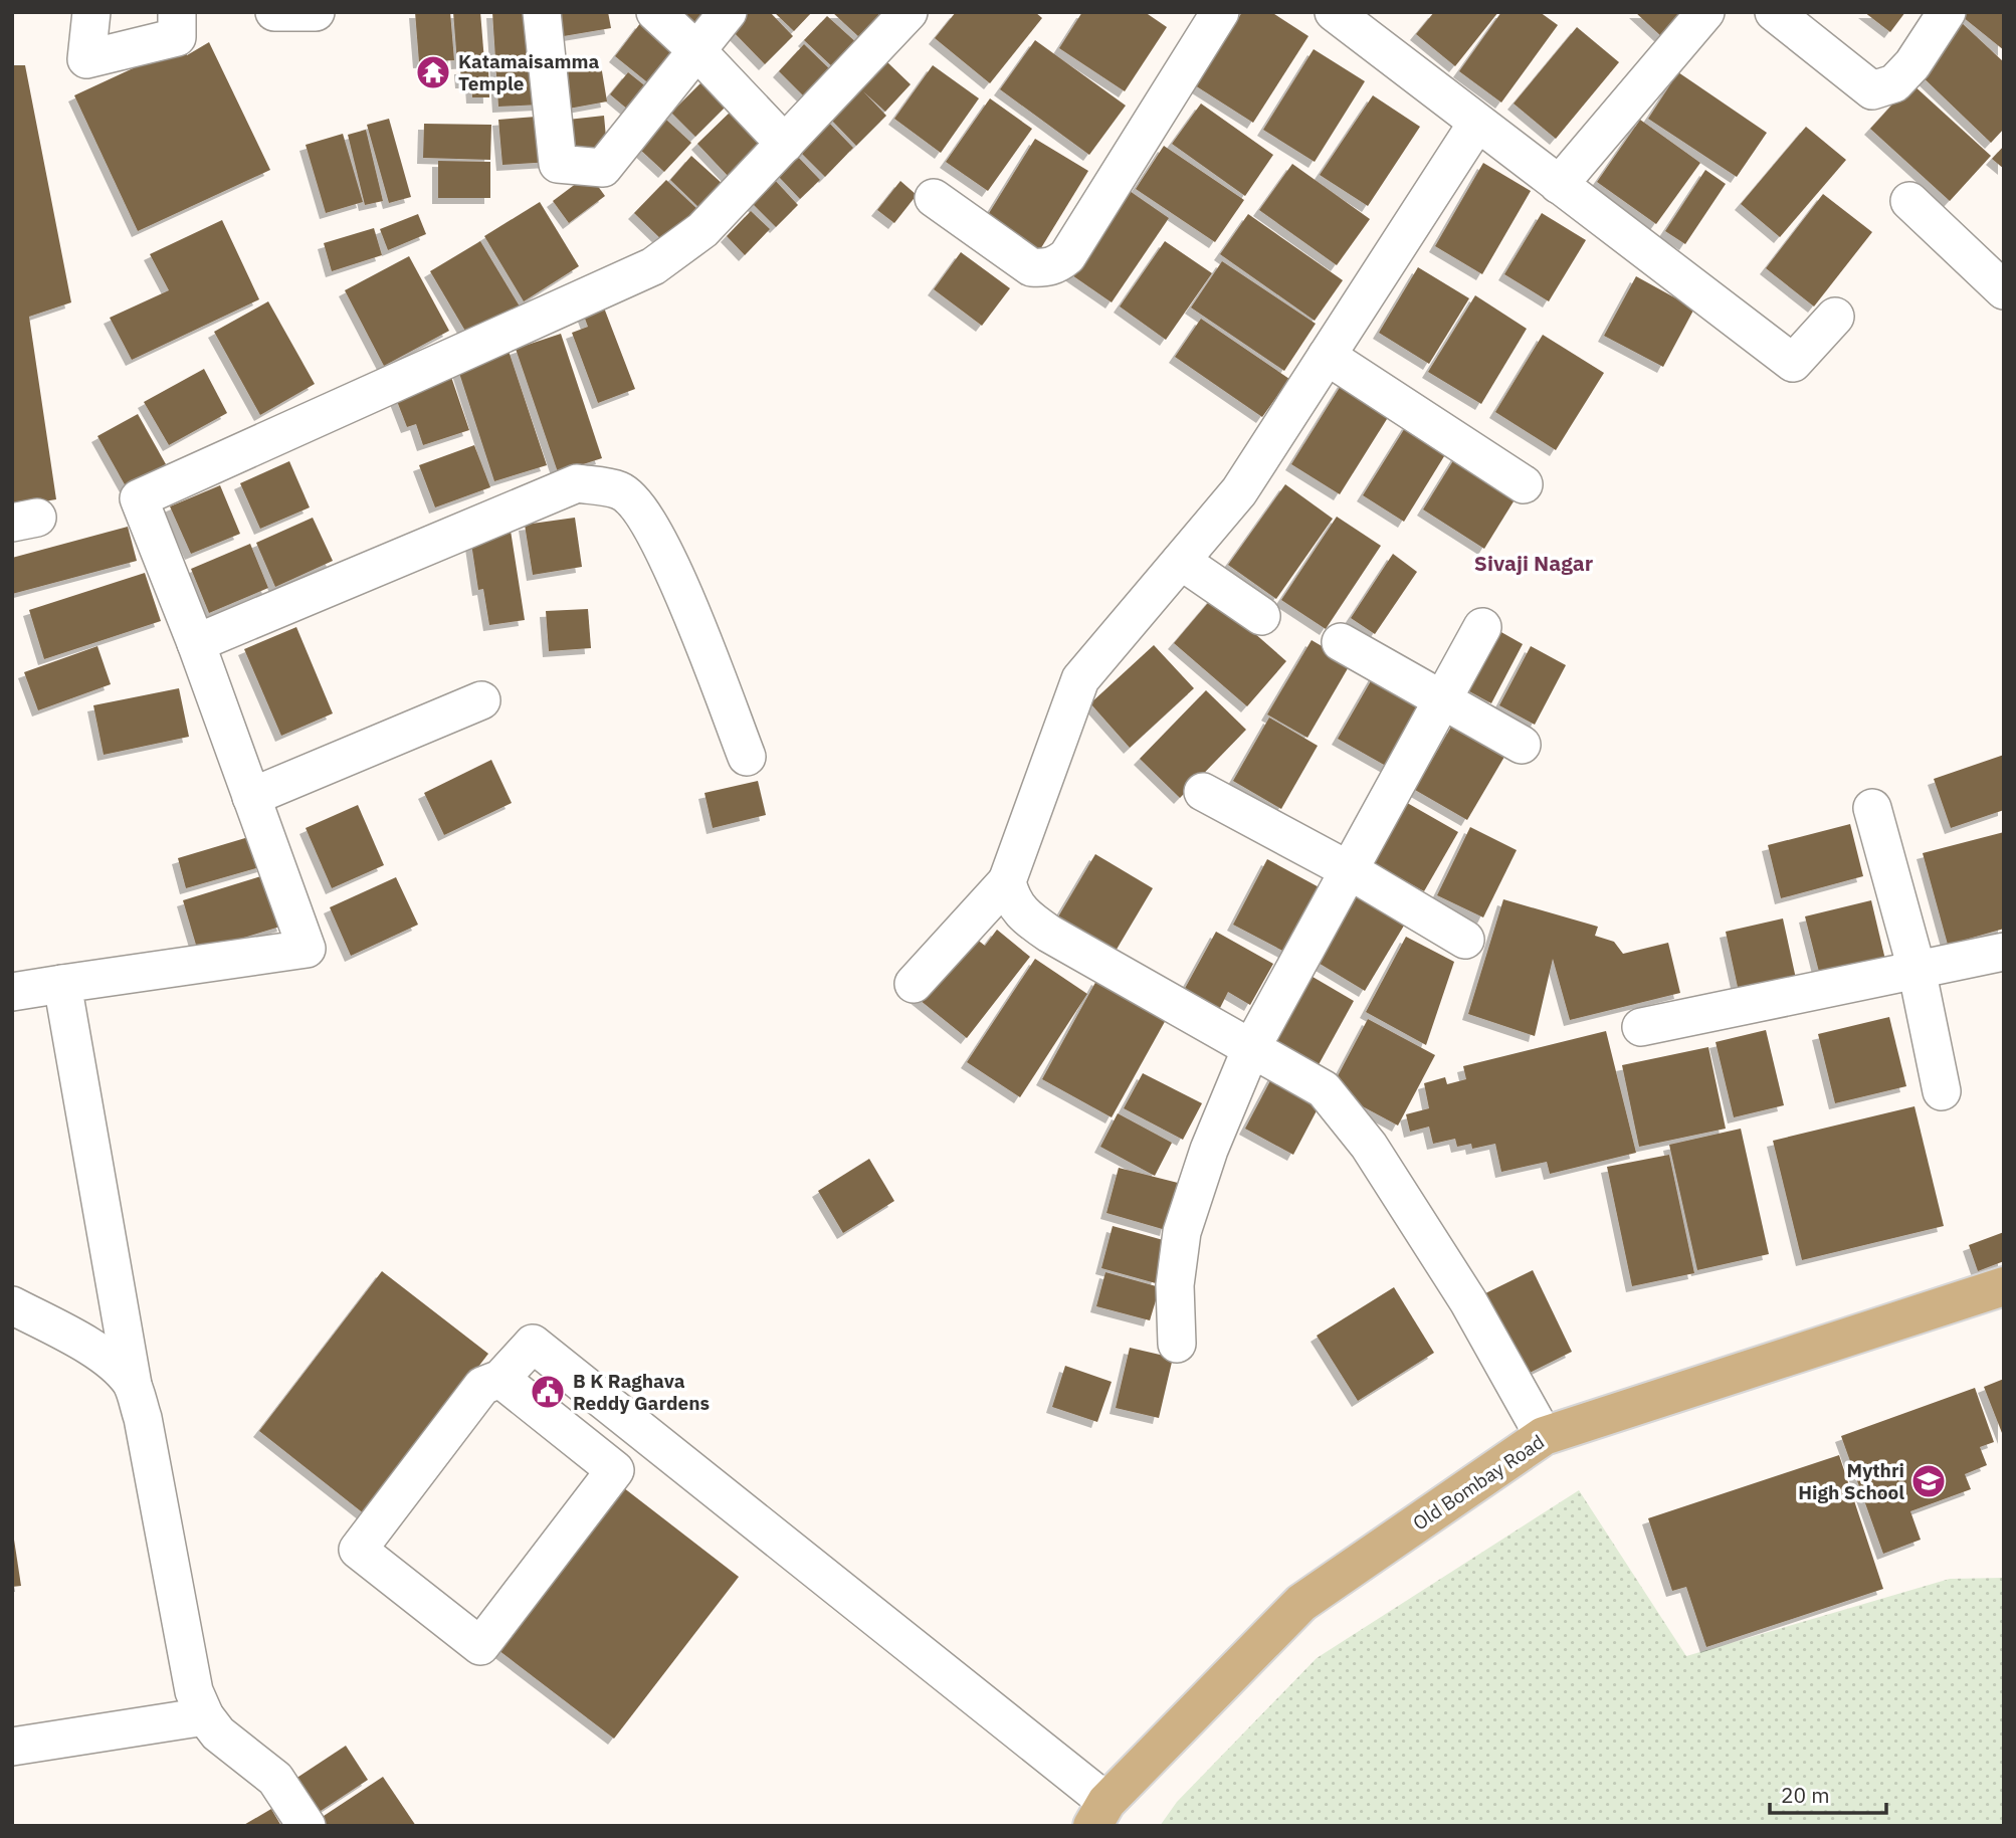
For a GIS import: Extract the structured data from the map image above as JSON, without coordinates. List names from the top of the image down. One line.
{"streets":{"main road":["Old Bombay Road"]},"districts":["Sivaji Nagar"],"places":{"temple":["Katamaisamma Temple"],"public building":["B K Raghava Reddy Gardens"],"school or university":["Mythri High School"]},"scale_bar":"20 m"}
